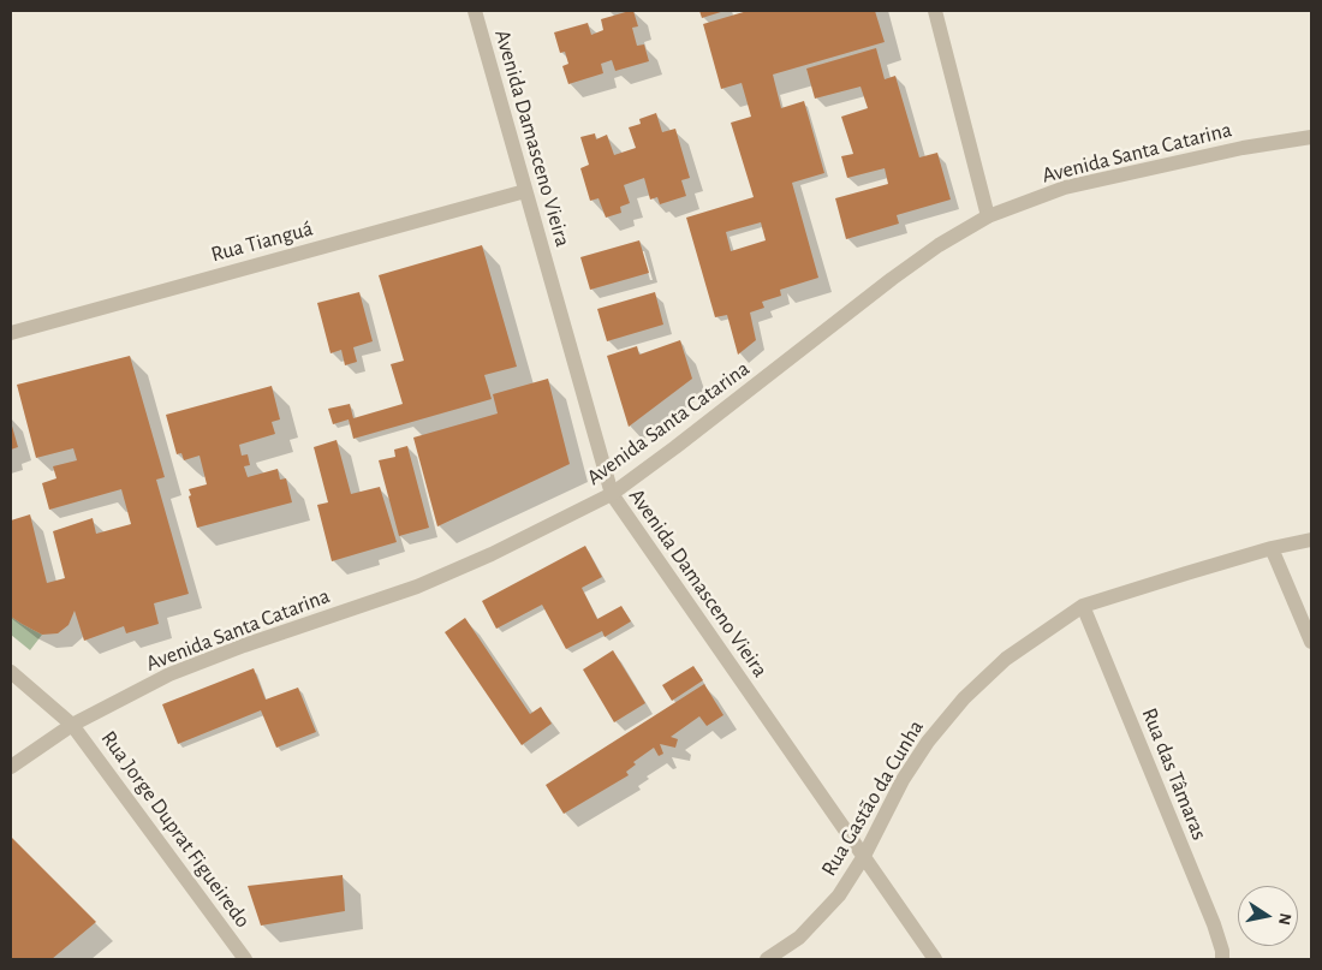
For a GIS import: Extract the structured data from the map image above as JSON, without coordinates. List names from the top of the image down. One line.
{"streets":{"street":["Avenida Damasceno Vieira","Avenida Santa Catarina","Rua Tianguá","Rua das Tâmaras","Rua Gastão da Cunha","Rua Jorge Duprat Figueiredo"]},"crossings":[["Avenida Damasceno Vieira","Avenida Santa Catarina"],["Avenida Damasceno Vieira","Rua Tianguá"],["Avenida Damasceno Vieira","Rua Gastão da Cunha"],["Avenida Santa Catarina","Rua Jorge Duprat Figueiredo"],["Rua das Tâmaras","Rua Gastão da Cunha"]],"north":"right"}
